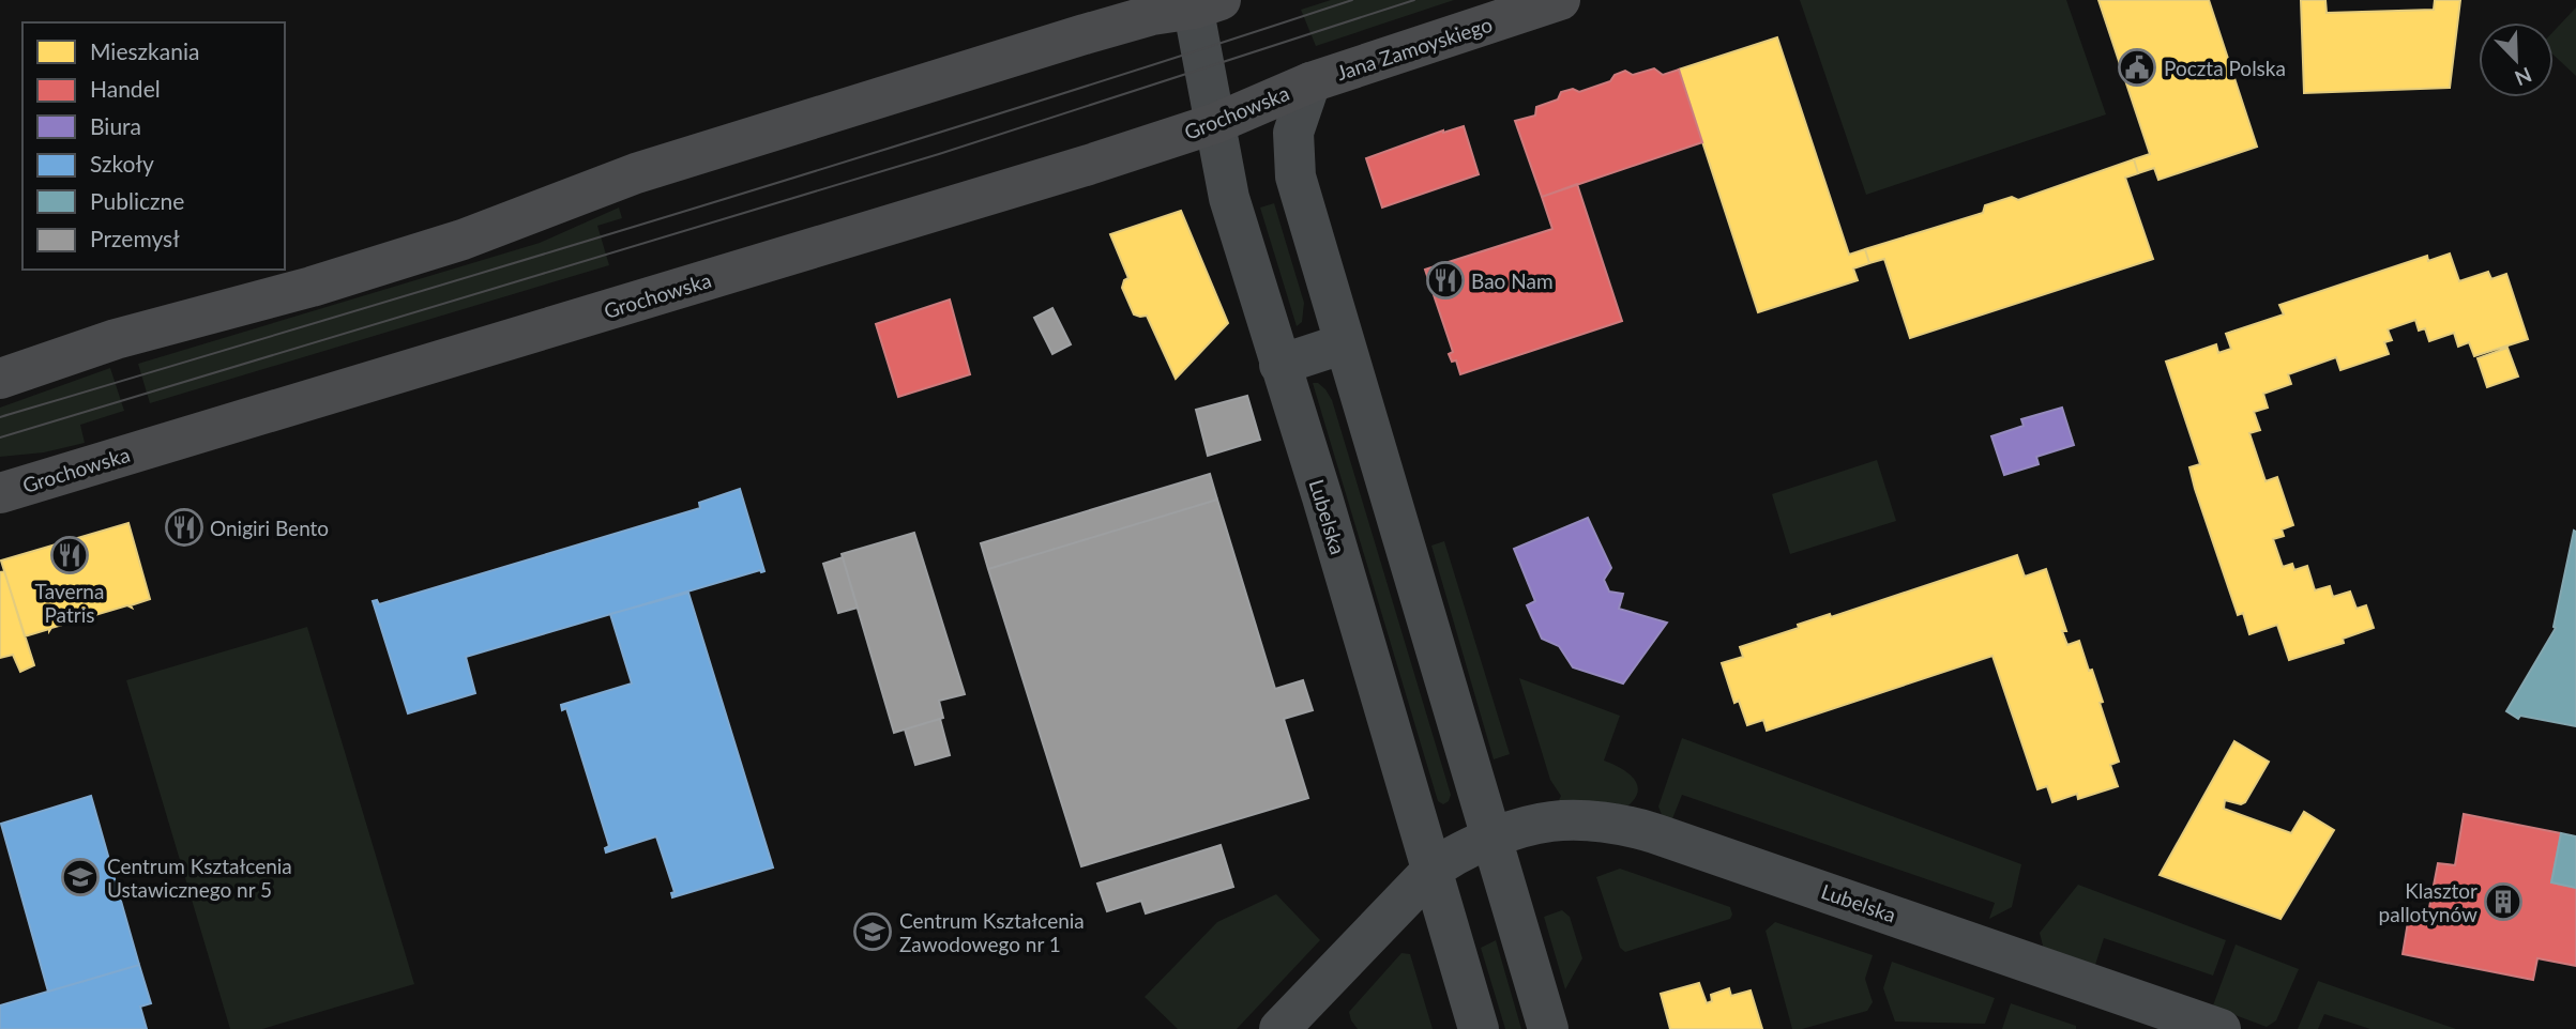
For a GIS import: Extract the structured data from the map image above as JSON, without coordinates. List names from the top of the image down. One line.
{"streets":{"main road":["Jana Zamoyskiego","Grochowska"],"street":["Lubelska"]},"crossings":[["Jana Zamoyskiego","Grochowska"],["Grochowska","Lubelska"]],"places":{"public building":["Poczta Polska"],"restaurant":["Bao Nam","Onigiri Bento","Taverna Patris"],"school or university":["Centrum Kształcenia Ustawicznego nr 5","Centrum Kształcenia Zawodowego nr 1"],"building":["Klasztor pallotynów"]},"legend":["Mieszkania","Handel","Biura","Szkoły","Publiczne","Przemysł"],"north":"bottom right"}
